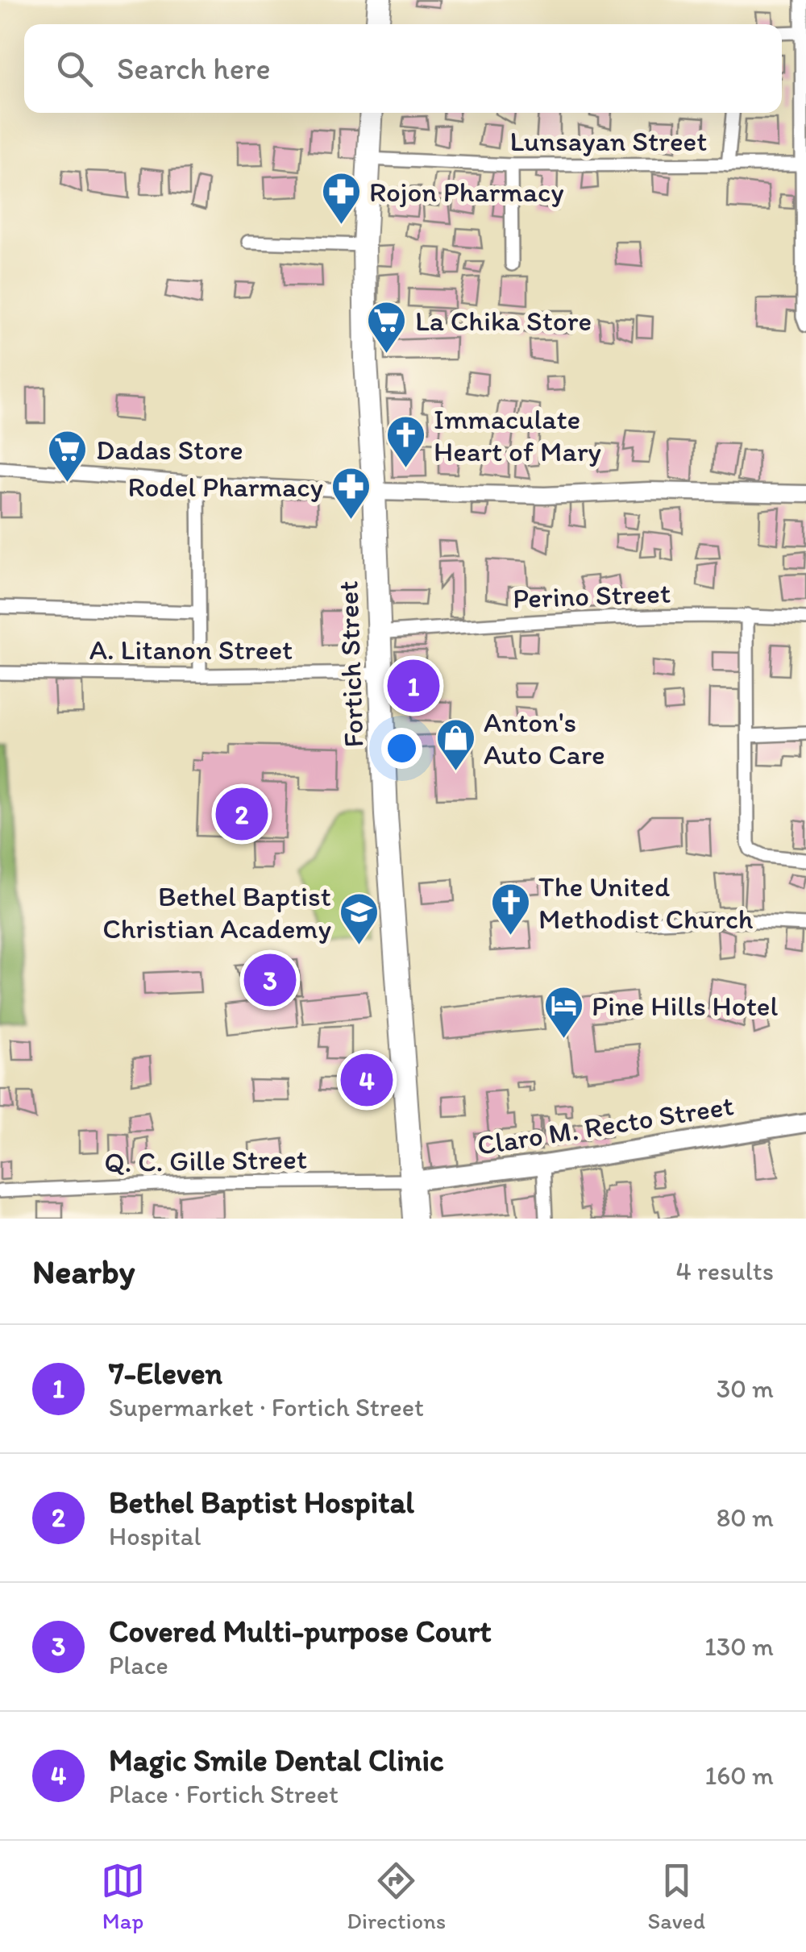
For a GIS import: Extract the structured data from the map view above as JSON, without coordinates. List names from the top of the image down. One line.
{"streets":{"highway":["Fortich Street"],"main road":["Claro M. Recto Street"],"street":["Lunsayan Street","Perino Street","A. Litanon Street","Q. C. Gille Street"]},"crossings":[["Lunsayan Street","Fortich Street"],["Perino Street","Fortich Street"],["A. Litanon Street","Fortich Street"],["Fortich Street","Claro M. Recto Street"],["Fortich Street","Q. C. Gille Street"],["Claro M. Recto Street","Q. C. Gille Street"]],"places":{"pharmacy":["Rojon Pharmacy","Rodel Pharmacy"],"supermarket":["La Chika Store","Dadas Store"],"church":["Immaculate Heart of Mary","The United Methodist Church"],"shop":["Anton's Auto Care"],"school or university":["Bethel Baptist Christian Academy"],"hotel":["Pine Hills Hotel"]},"page":{"search":"Search here","pins":["1","2","3","4"],"heading":["Nearby","4 results"],"list":[{"mark":"1","name":"7-Eleven","note":"Supermarket · Fortich Street","value":"30 m"},{"mark":"2","name":"Bethel Baptist Hospital","note":"Hospital","value":"80 m"},{"mark":"3","name":"Covered Multi-purpose Court","note":"Place","value":"130 m"},{"mark":"4","name":"Magic Smile Dental Clinic","note":"Place · Fortich Street","value":"160 m"}],"nav":["Map","Directions","Saved"]}}
